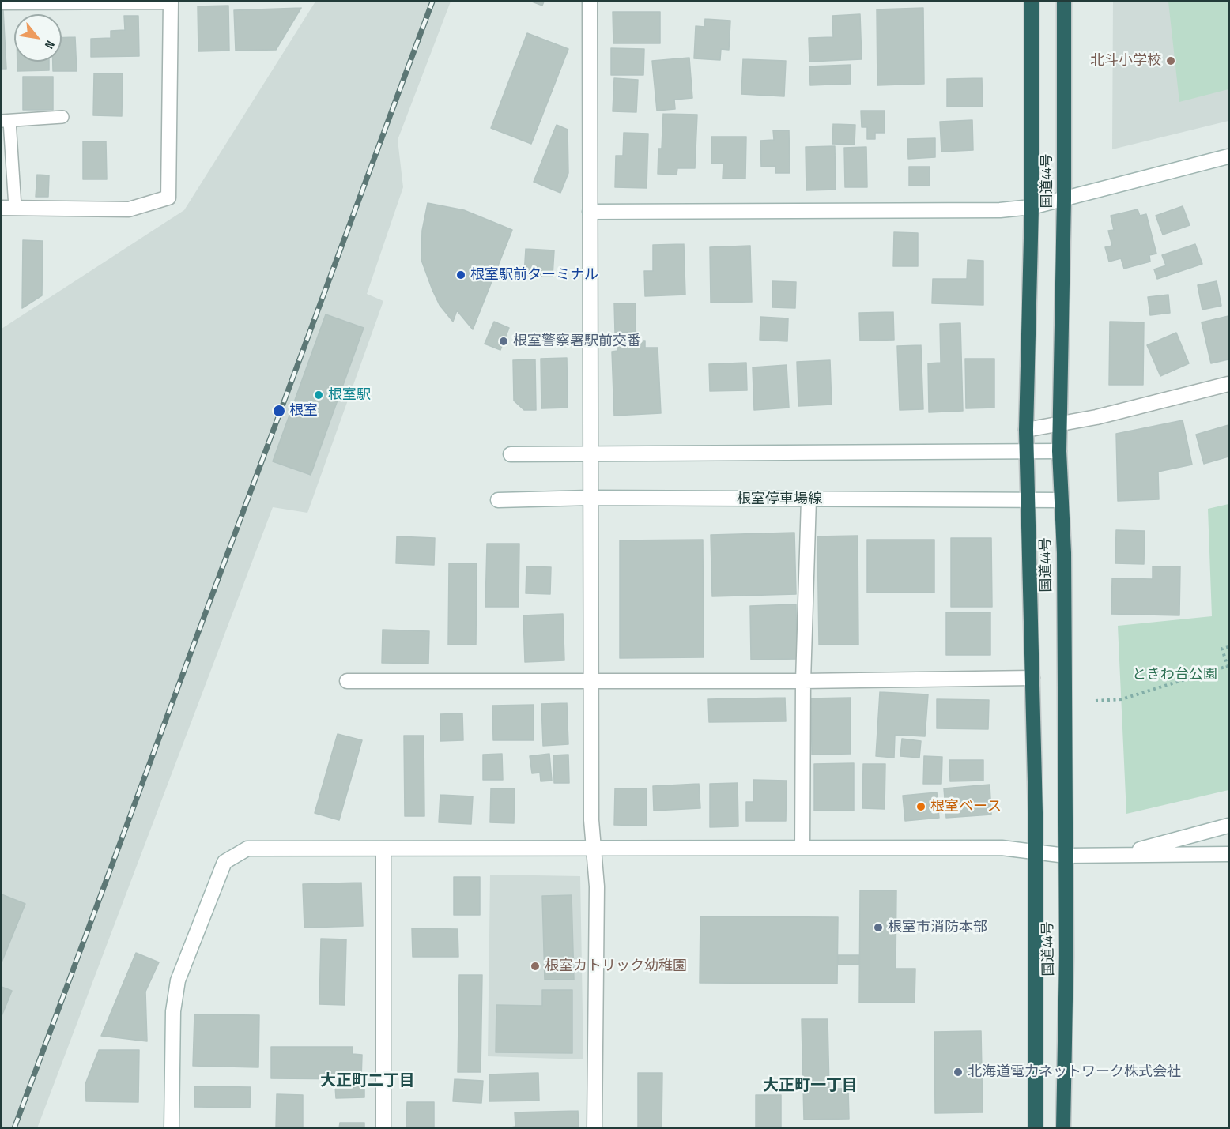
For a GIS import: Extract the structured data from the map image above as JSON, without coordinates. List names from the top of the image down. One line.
{"streets":{"highway":["国道44号"],"street":["根室停車場線"]},"crossings":[["国道44号","根室停車場線"]],"districts":["大正町二丁目","大正町一丁目"],"parks":["ときわ台公園"],"places":["北斗小学校","根室駅前ターミナル","根室警察署駅前交番","根室駅","根室","根室ベース","根室市消防本部","根室カトリック幼稚園","北海道電力ネットワーク株式会社"],"north":"bottom right"}
